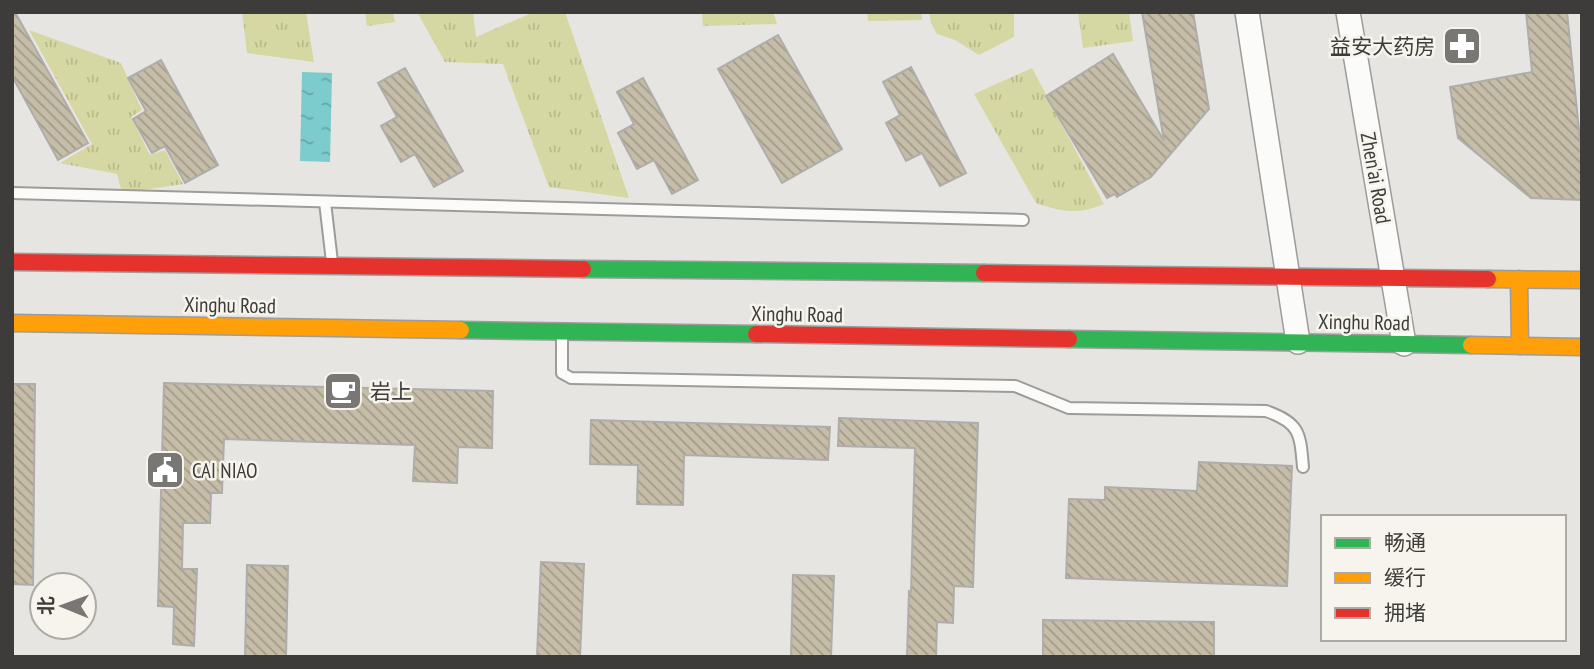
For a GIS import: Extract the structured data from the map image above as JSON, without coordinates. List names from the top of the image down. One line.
{"streets":{"street":["Zhen'ai Road","Xinghu Road"]},"crossings":[["Zhen'ai Road","Xinghu Road"]],"places":{"pharmacy":["益安大药房"],"cafe":["岩上"],"public building":["CAI NIAO"]},"legend":["畅通","缓行","拥堵"],"north":"left"}
